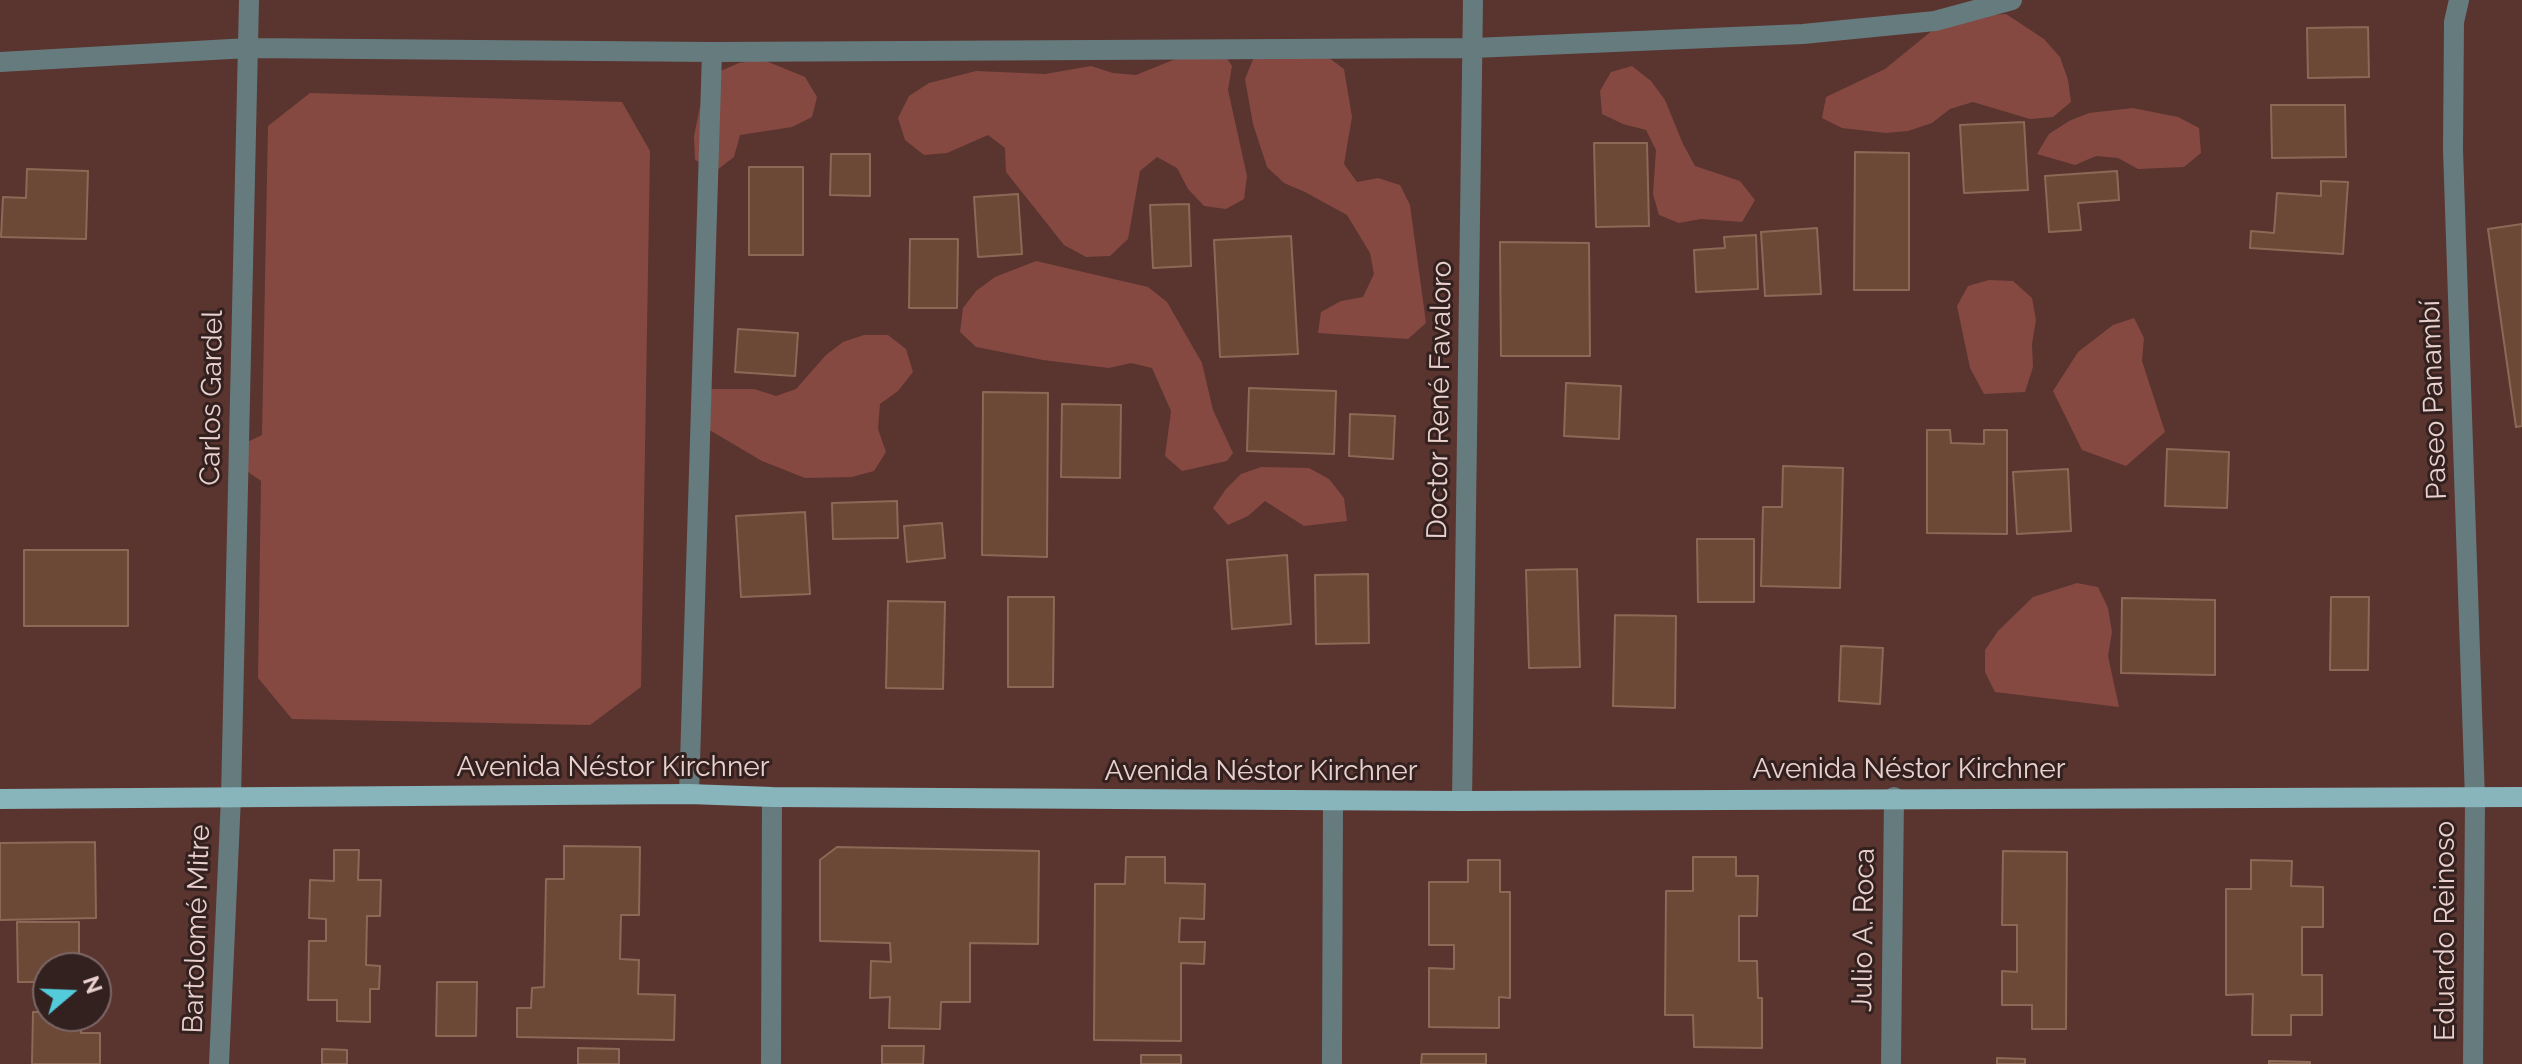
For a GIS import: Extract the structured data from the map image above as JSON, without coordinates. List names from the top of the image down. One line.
{"streets":{"main road":["Avenida Néstor Kirchner"],"street":["Carlos Gardel","Doctor René Favaloro","Paseo Panambí","Bartolomé Mitre","Julio A. Roca","Eduardo Reinoso"]},"crossings":[["Carlos Gardel","Avenida Néstor Kirchner"],["Carlos Gardel","Bartolomé Mitre"],["Doctor René Favaloro","Avenida Néstor Kirchner"],["Paseo Panambí","Avenida Néstor Kirchner"],["Paseo Panambí","Eduardo Reinoso"],["Avenida Néstor Kirchner","Bartolomé Mitre"],["Avenida Néstor Kirchner","Julio A. Roca"],["Avenida Néstor Kirchner","Eduardo Reinoso"]],"north":"right"}
